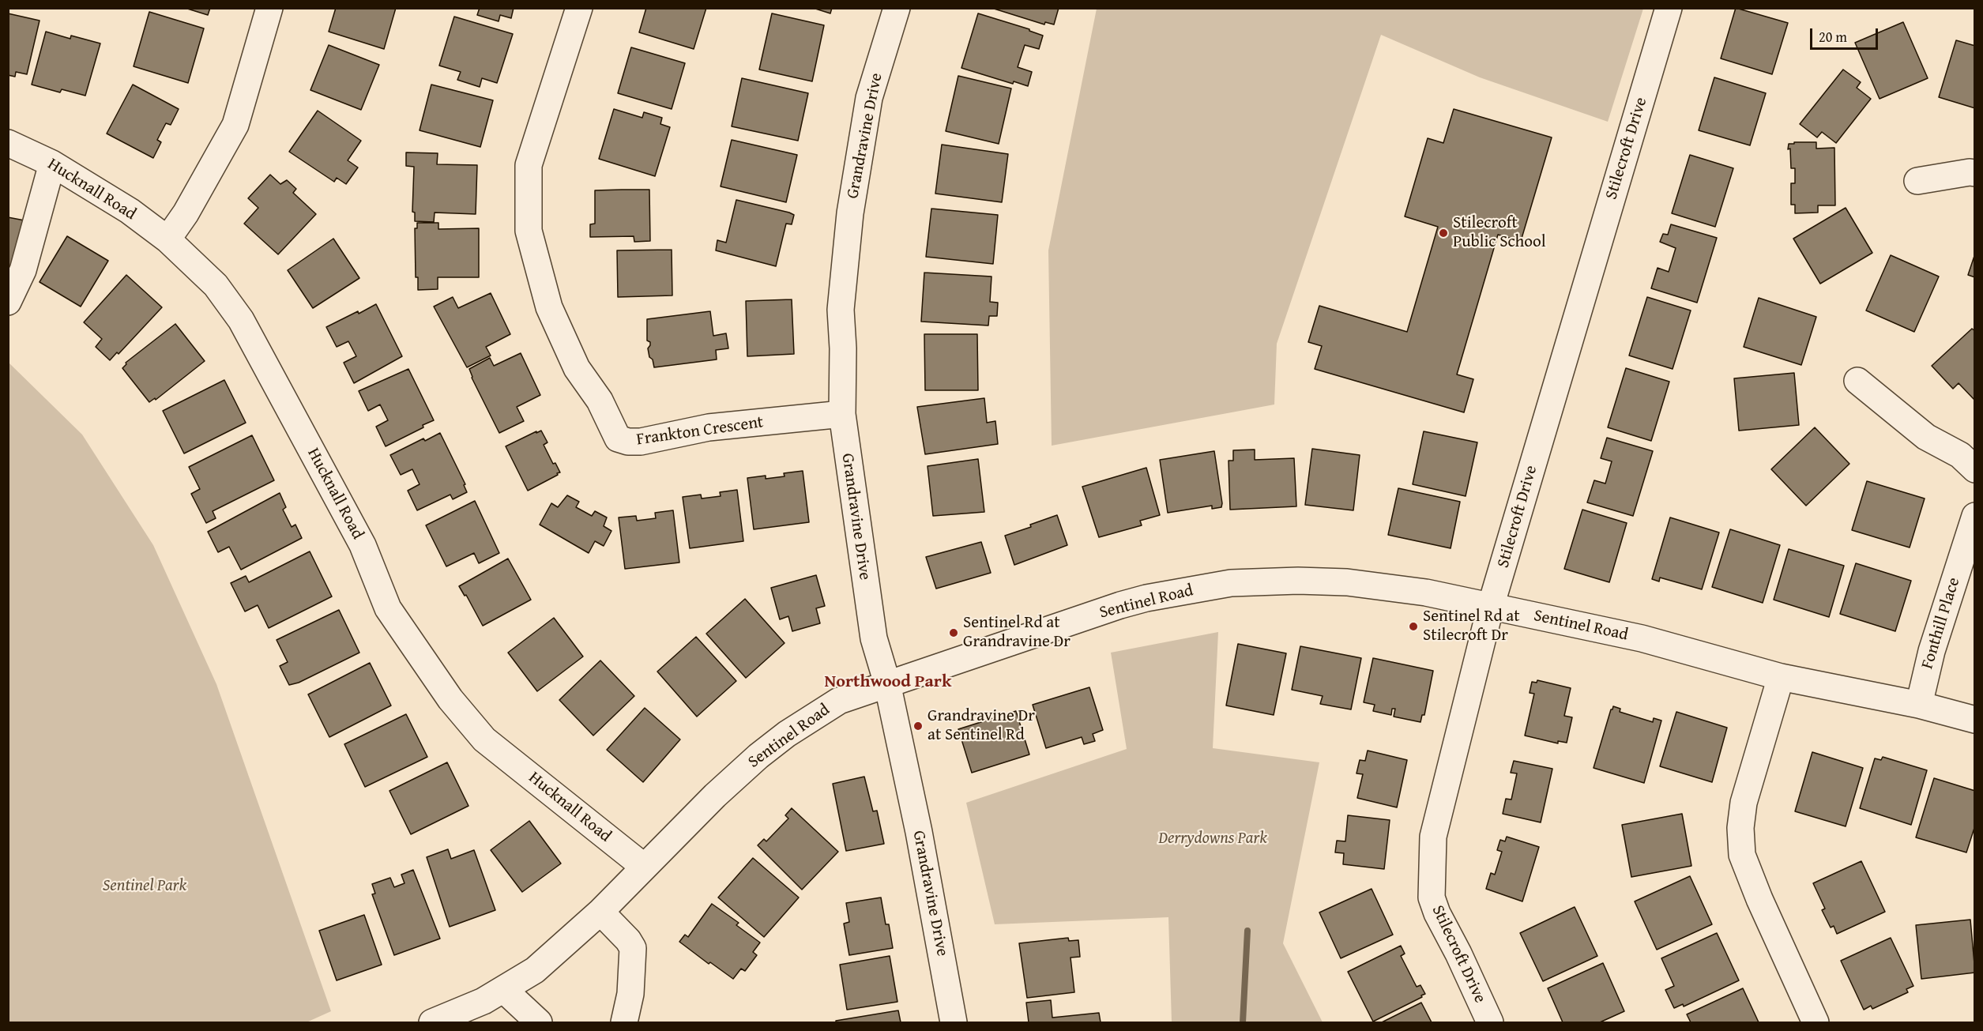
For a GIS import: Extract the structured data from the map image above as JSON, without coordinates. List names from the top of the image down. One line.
{"streets":{"street":["Grandravine Drive","Stilecroft Drive","Hucknall Road","Frankton Crescent","Sentinel Road","Fonthill Place"]},"crossings":[["Grandravine Drive","Frankton Crescent"],["Grandravine Drive","Sentinel Road"],["Stilecroft Drive","Sentinel Road"],["Hucknall Road","Sentinel Road"],["Sentinel Road","Fonthill Place"]],"districts":["Northwood Park"],"parks":["Derrydowns Park","Sentinel Park"],"places":["Stilecroft Public School","Sentinel Rd at Stilecroft Dr","Sentinel Rd at Grandravine Dr","Grandravine Dr at Sentinel Rd"],"scale_bar":"20 m"}
